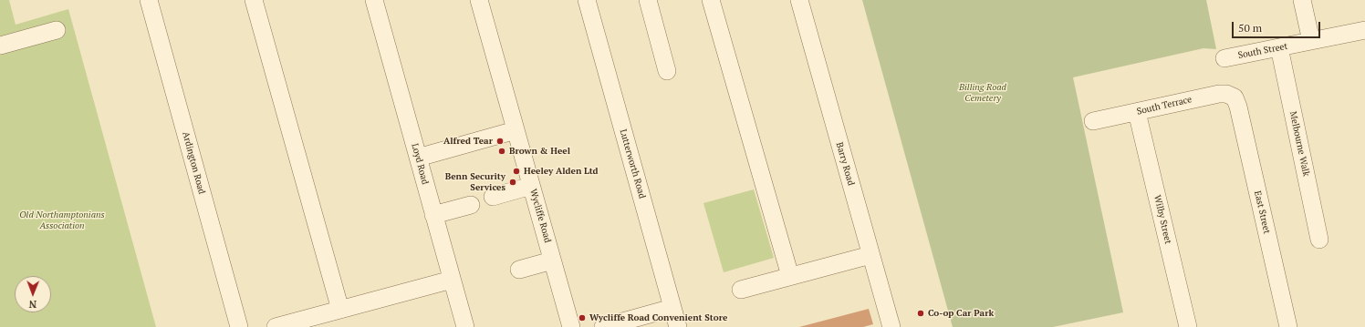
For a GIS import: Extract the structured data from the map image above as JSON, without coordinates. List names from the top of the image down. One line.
{"streets":{"street":["South Street","South Terrace","Melbourne Walk","Ardington Road","Loyd Road","Lutterworth Road","Barry Road","East Street","Wycliffe Road","Wilby Street"]},"crossings":[["South Street","Melbourne Walk"],["South Terrace","East Street"],["South Terrace","Wilby Street"]],"parks":["Billing Road Cemetery","Old Northamptonians Association"],"places":["Alfred Tear","Brown & Heel","Heeley Alden Ltd","Benn Security Services","Co-op Car Park","Wycliffe Road Convenient Store"],"scale_bar":"50 m","north":"bottom"}
